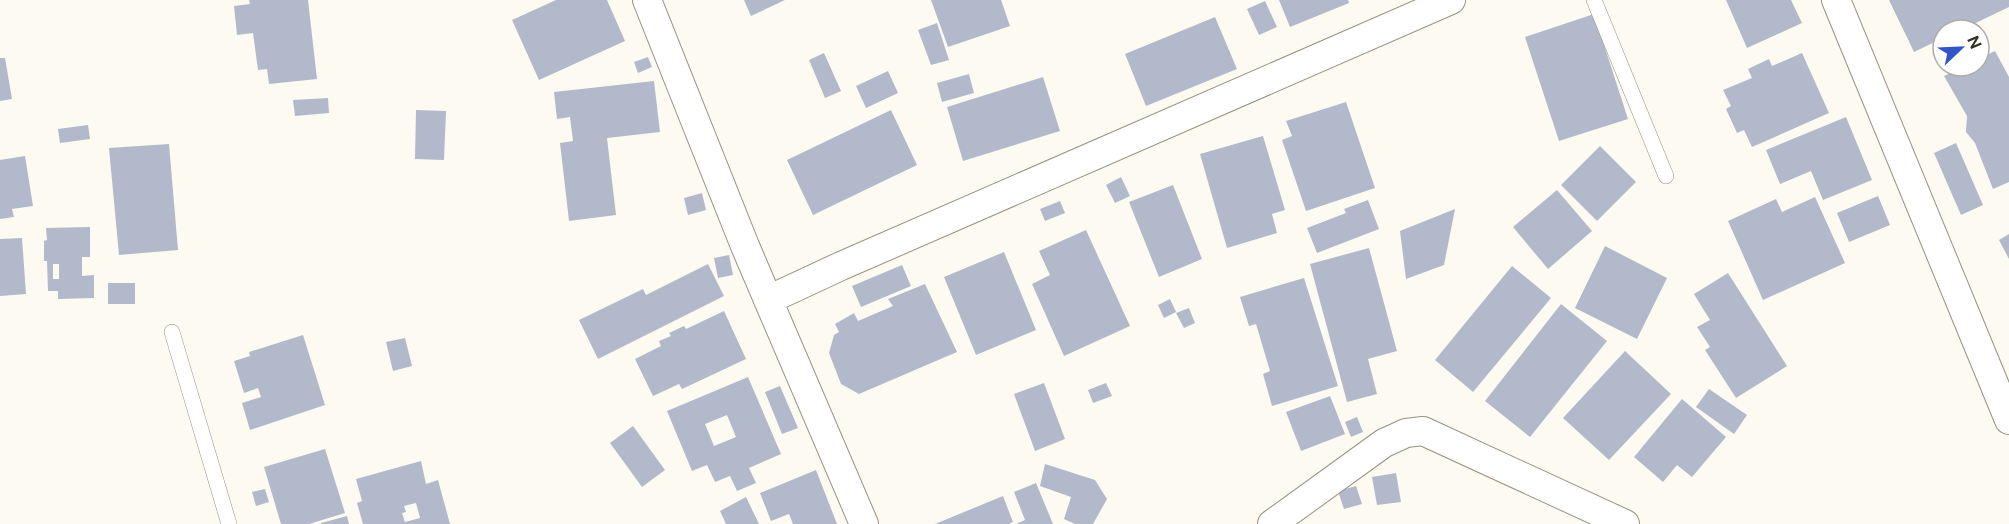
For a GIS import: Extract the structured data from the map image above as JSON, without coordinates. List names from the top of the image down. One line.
{"north":"top right"}
